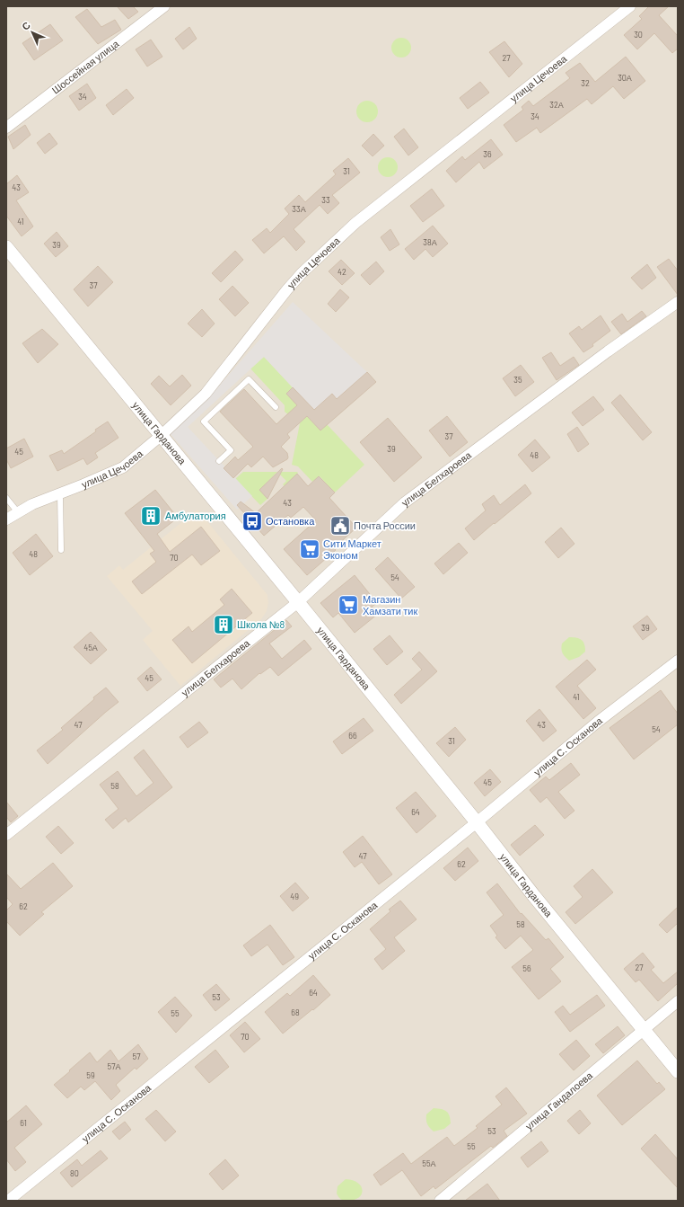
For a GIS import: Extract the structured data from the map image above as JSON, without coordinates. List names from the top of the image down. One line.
{"streets":{"street":["Шоссейная улица","улица Цечоева","улица Гарданова","улица Белхароева","улица С. Осканова","улица Гандалоева"]},"crossings":[["улица Цечоева","улица Гарданова"],["улица Гарданова","улица Белхароева"],["улица Гарданова","улица С. Осканова"],["улица Гарданова","улица Гандалоева"]],"places":{"building":["Амбулатория","Школа №8"],"bus stop":["Остановка"],"public building":["Почта России"],"supermarket":["Сити Маркет Эконом","Магазин Хамзати тик"]},"house_numbers":["30","27","30А","32","34","32А","34","36","31","43","33","33А","41","38А","39","42","37","35","37","39","45","48","43","48","70","54","39","45А","45","41","47","43","54","66","31","45","58","64","47","62","49","62","58","27","56","64","53","68","55","70","57","57А","59","61","53","55","55А","80"],"north":"top left"}
